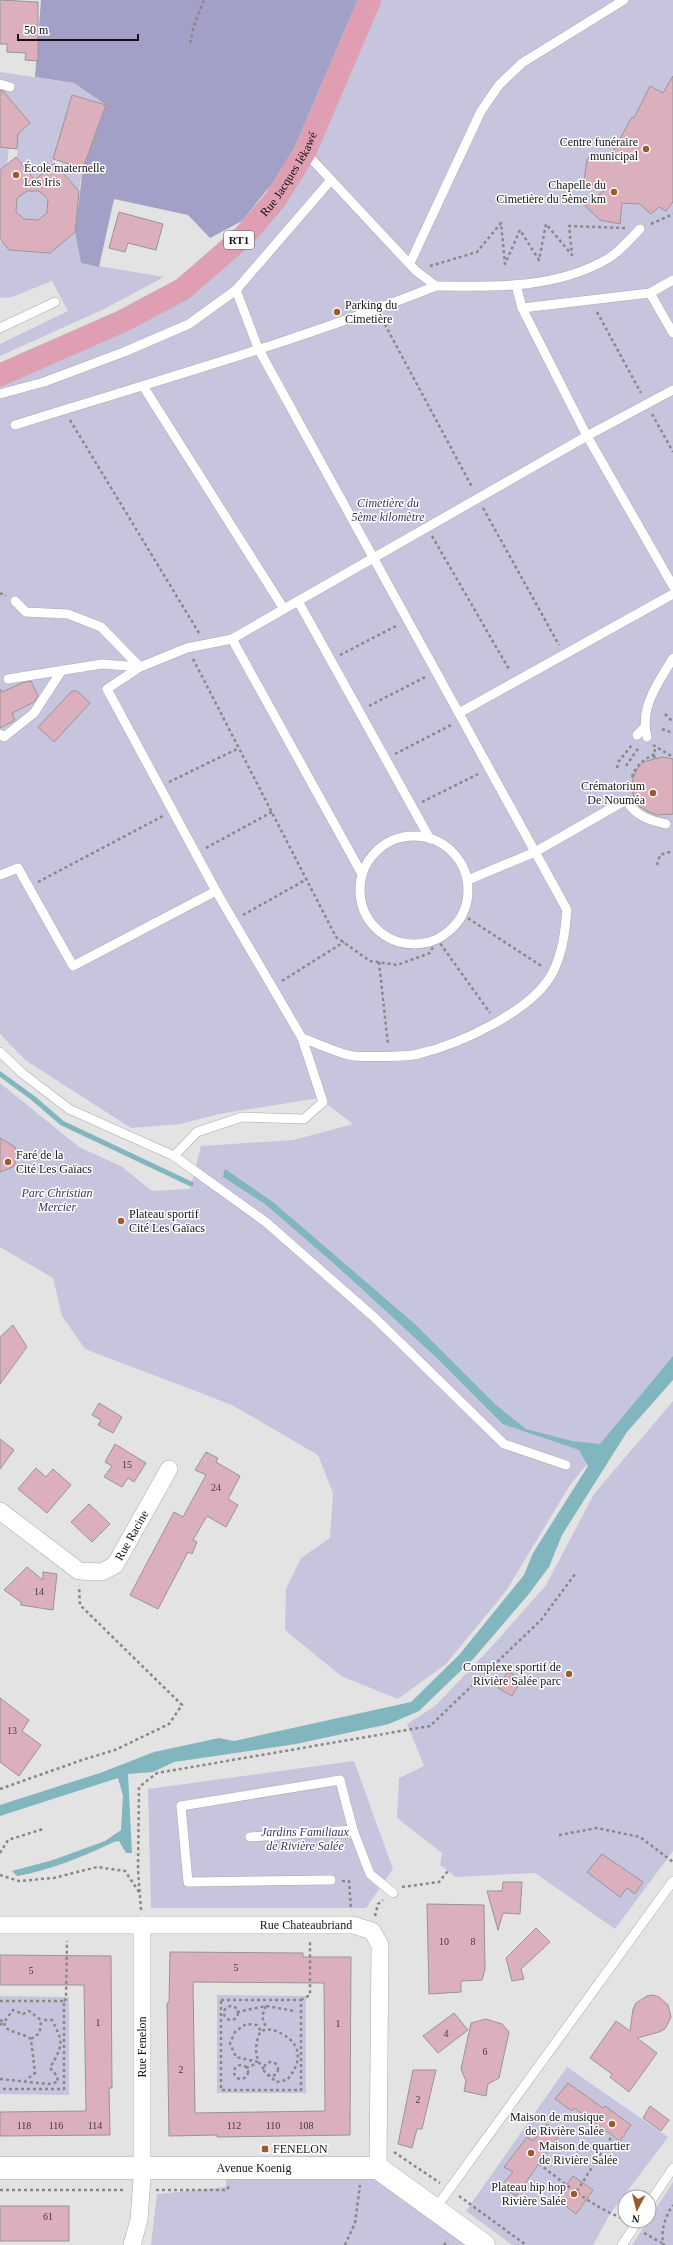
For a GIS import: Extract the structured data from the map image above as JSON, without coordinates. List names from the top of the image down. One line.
{"streets":{"main road":["Rue Jacques Iékawé","RT1","Avenue Koenig"],"street":["Rue Racine","Rue Chateaubriand","Rue Fenelon"]},"crossings":[["Rue Chateaubriand","Rue Fenelon"],["Rue Chateaubriand","Avenue Koenig"],["Rue Fenelon","Avenue Koenig"]],"parks":["Cimetière du 5ème kilomètre","Parc Christian Mercier","Jardins Familiaux de Rivière Salée"],"places":{"other":["Centre funéraire municipal","École maternelle Les Iris","Chapelle du Cimetière du 5ème km","Parking du Cimetière","Crématorium De Nouméa","Faré de la Cité Les Gaïacs","Plateau sportif Cité Les Gaïacs","Complexe sportif de Rivière Salée parc","Maison de musique de Rivière Salée","Maison de quartier de Rivière Salée","Plateau hip hop Rivière Salée"],"transit":["FENELON"]},"house_numbers":["15","24","14","13","10","8","5","5","1","1","4","6","2","2","118","116","114","112","110","108","61"],"scale_bar":"50 m","north":"bottom"}
